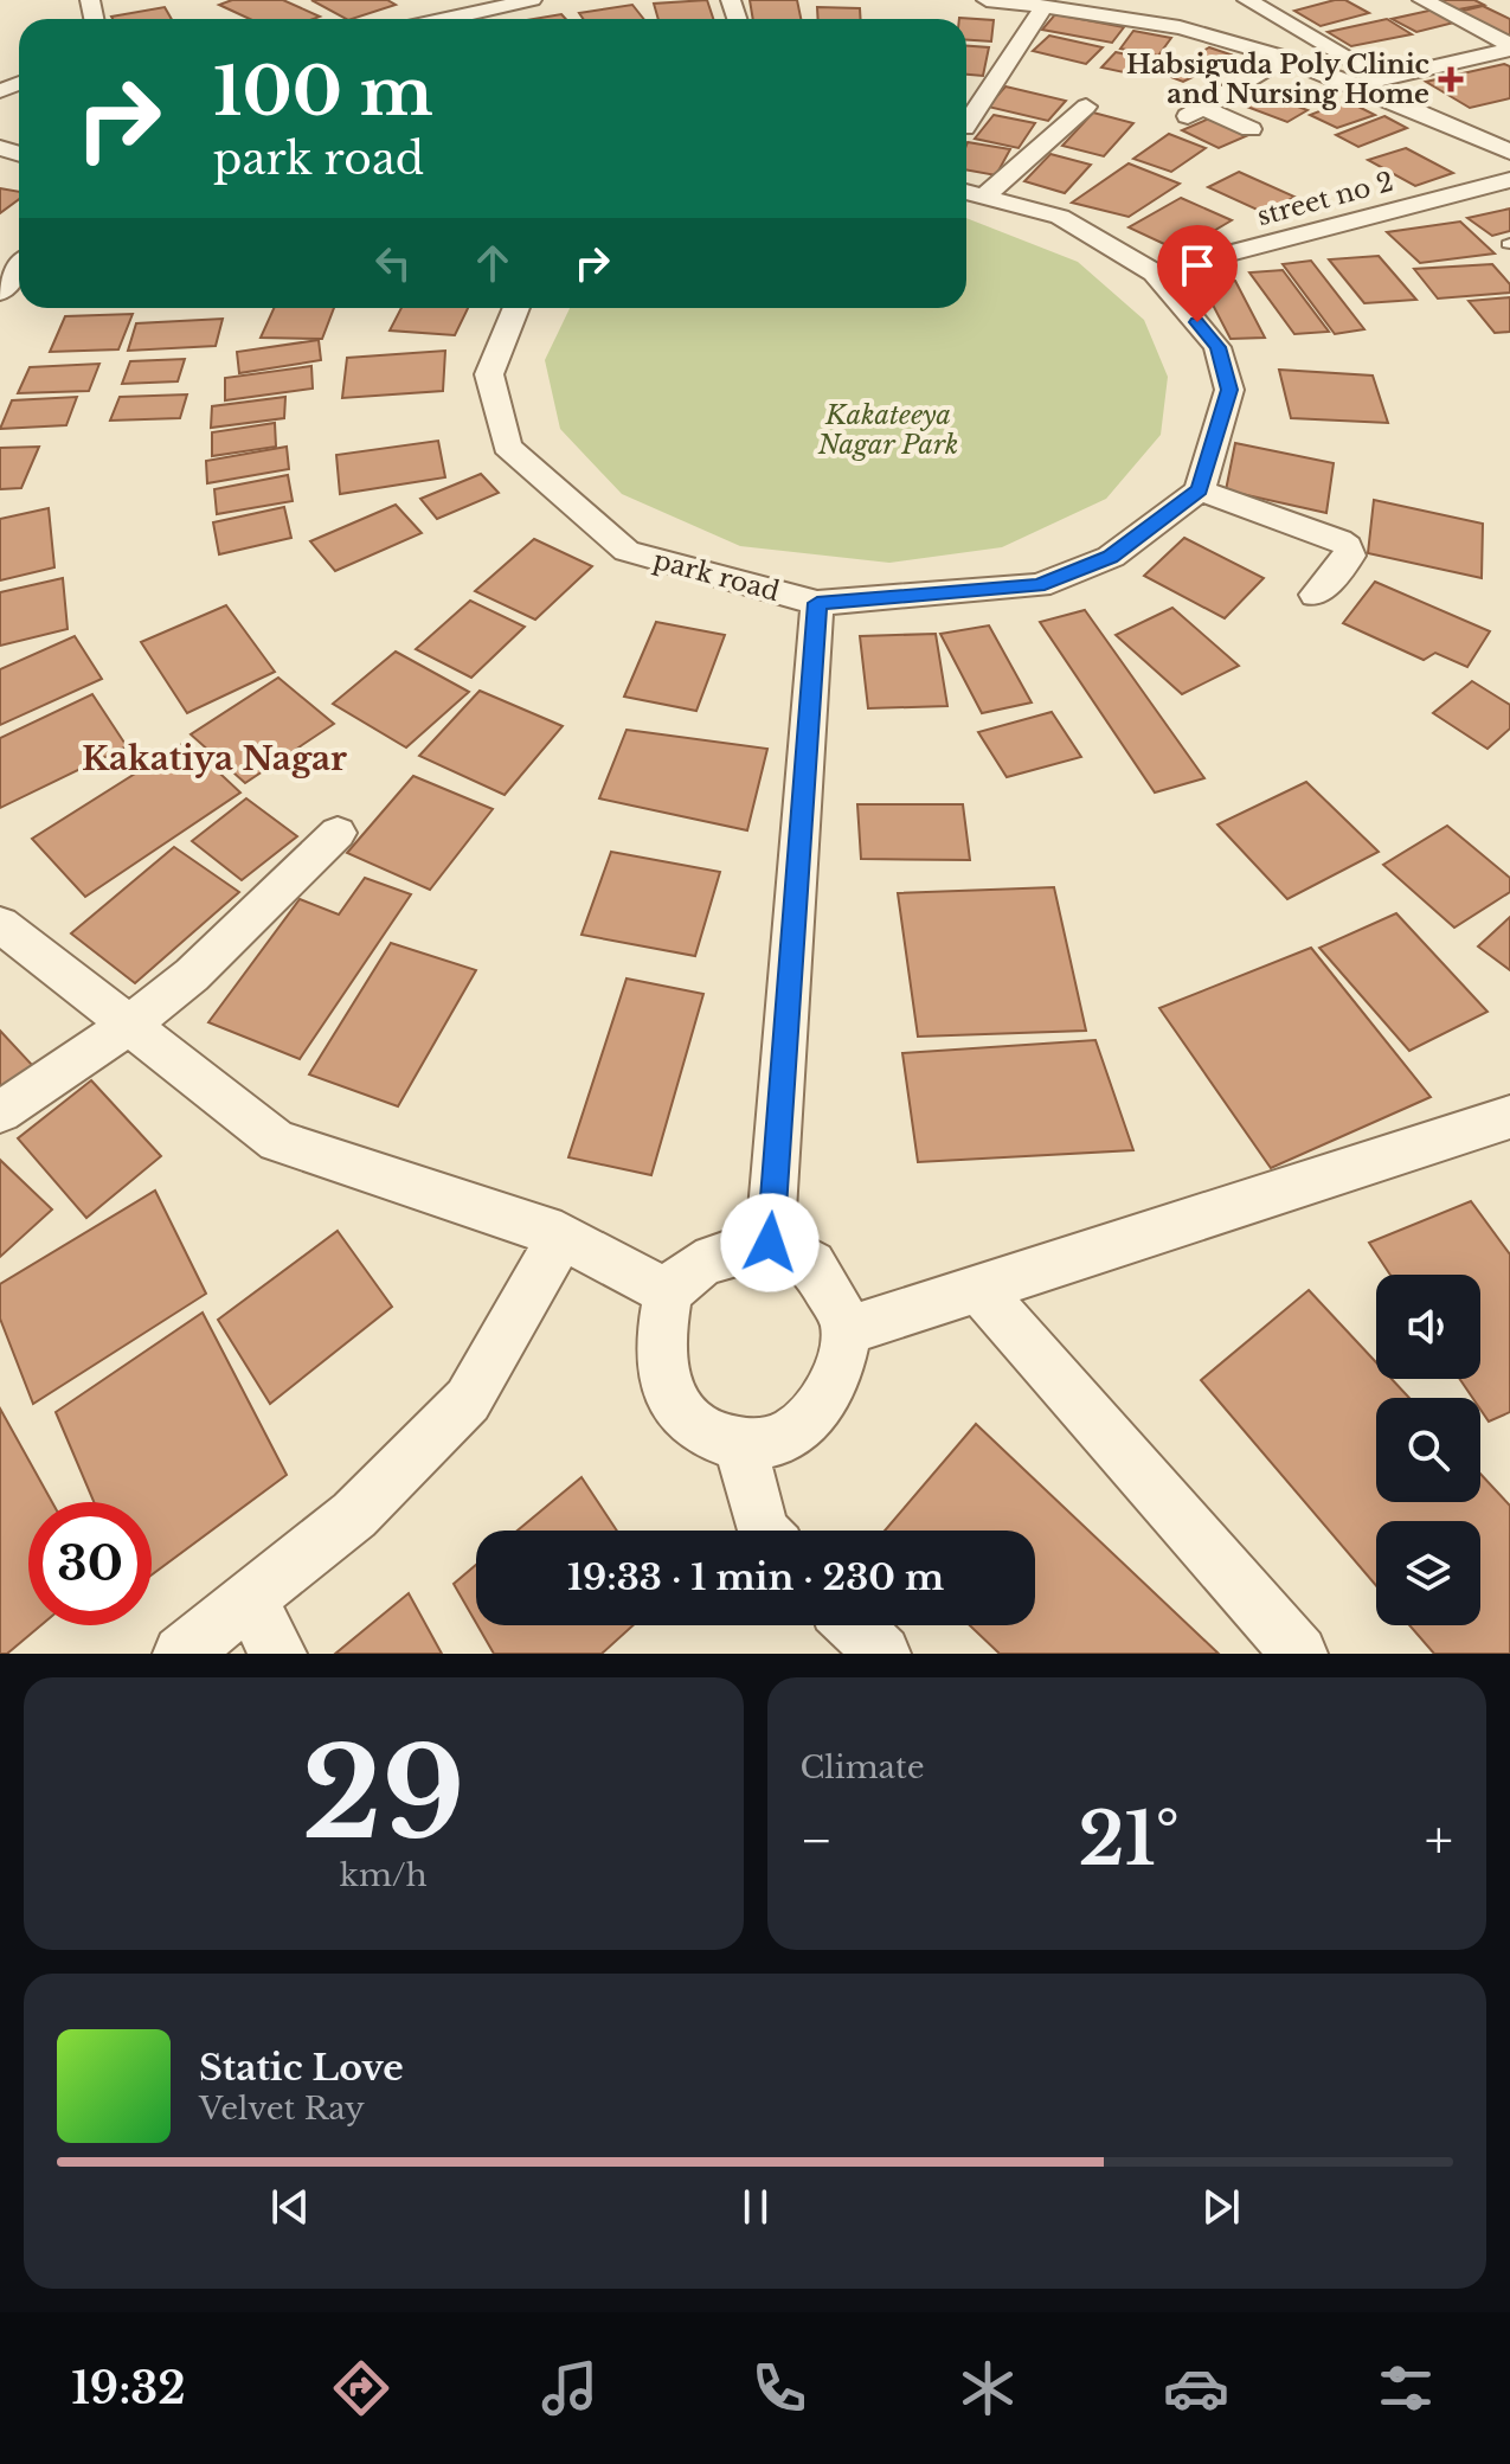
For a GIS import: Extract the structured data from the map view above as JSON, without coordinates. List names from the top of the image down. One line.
{"streets":{"street":["street no 2","park road"]},"districts":["Kakatiya Nagar"],"parks":["Kakateeya Nagar Park"],"places":{"health":["Habsiguda Poly Clinic and Nursing Home"]},"page":{"turn":["100 m","park road"],"limit":"30","trip":"19:33 · 1 min · 230 m","tile":[["29","km/h"],"Climate"],"heat":["−","21°","+"],"song":["Static Love","Velvet Ray"],"tabs":"19:32"}}
